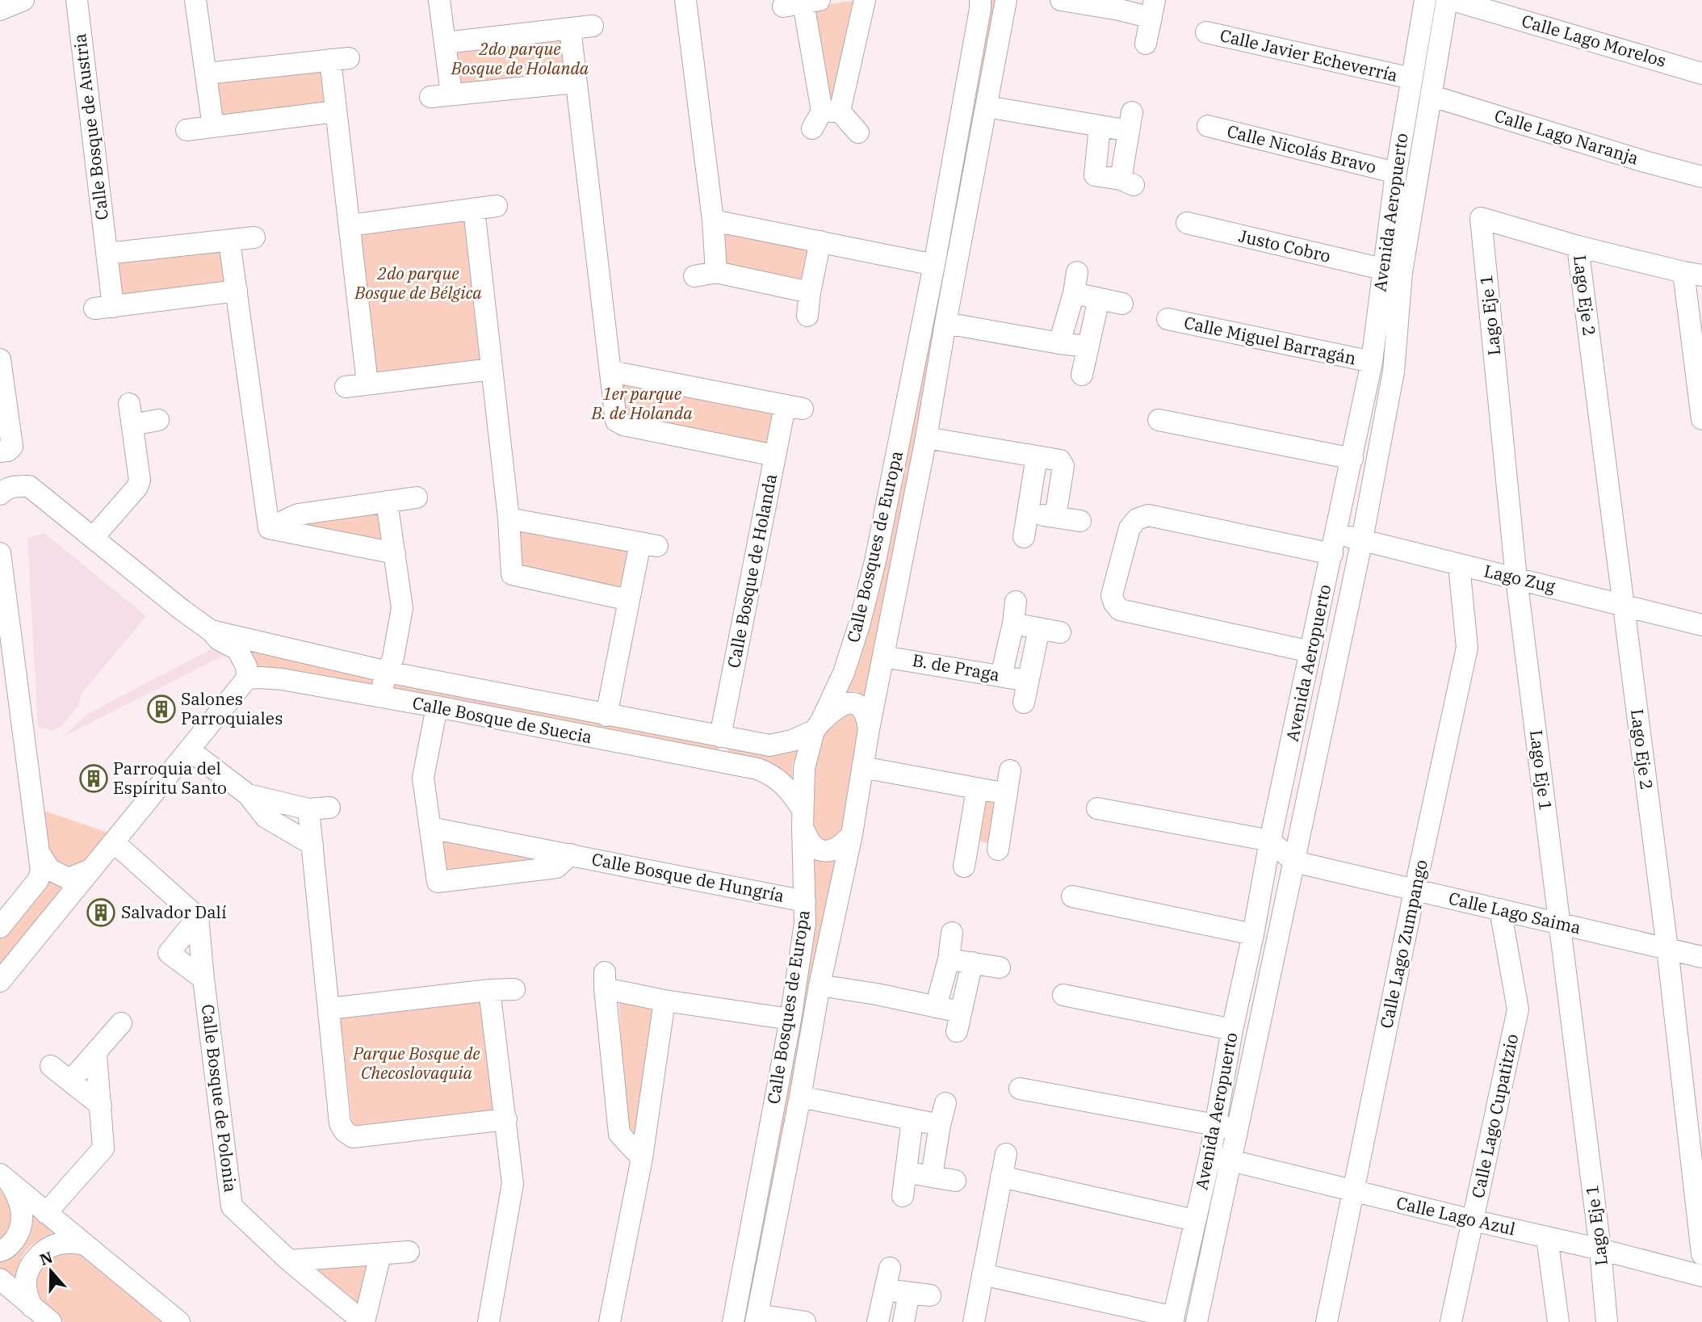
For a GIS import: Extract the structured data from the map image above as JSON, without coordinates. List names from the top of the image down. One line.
{"streets":{"street":["Calle Lago Morelos","Calle Javier Echeverría","Calle Bosque de Austria","Calle Lago Naranja","Calle Nicolás Bravo","Avenida Aeropuerto","Justo Cobro","Lago Eje 2","Lago Eje 1","Calle Miguel Barragán","Calle Bosques de Europa","Calle Bosque de Holanda","Lago Zug","B. de Praga","Calle Bosque de Suecia","Calle Bosque de Hungría","Calle Lago Saima","Calle Lago Zumpango","Calle Bosque de Polonia","Calle Lago Cupatitzio","Calle Lago Azul"]},"crossings":[["Calle Javier Echeverría","Avenida Aeropuerto"],["Calle Lago Naranja","Avenida Aeropuerto"],["Calle Nicolás Bravo","Avenida Aeropuerto"],["Avenida Aeropuerto","Justo Cobro"],["Avenida Aeropuerto","Calle Miguel Barragán"],["Avenida Aeropuerto","Lago Zug"],["Avenida Aeropuerto","Calle Lago Saima"],["Avenida Aeropuerto","Calle Lago Azul"],["Lago Eje 2","Lago Eje 1"],["Lago Eje 2","Lago Zug"],["Lago Eje 2","Calle Lago Saima"],["Lago Eje 1","Lago Zug"],["Lago Eje 1","Calle Lago Saima"],["Lago Eje 1","Calle Lago Azul"],["Calle Bosques de Europa","B. de Praga"],["Calle Bosques de Europa","Calle Bosque de Suecia"],["Calle Bosques de Europa","Calle Bosque de Hungría"],["Calle Bosque de Holanda","Calle Bosque de Suecia"],["Lago Zug","Calle Lago Zumpango"],["Calle Bosque de Suecia","Calle Bosque de Hungría"],["Calle Lago Saima","Calle Lago Zumpango"],["Calle Lago Saima","Calle Lago Cupatitzio"],["Calle Lago Zumpango","Calle Lago Azul"],["Calle Lago Cupatitzio","Calle Lago Azul"]],"parks":["2do parque Bosque de Holanda","2do parque Bosque de Bélgica","1er parque B. de Holanda","Parque Bosque de Checoslovaquia"],"places":{"building":["Salones Parroquiales","Parroquia del Espíritu Santo","Salvador Dalí"]},"north":"top"}
